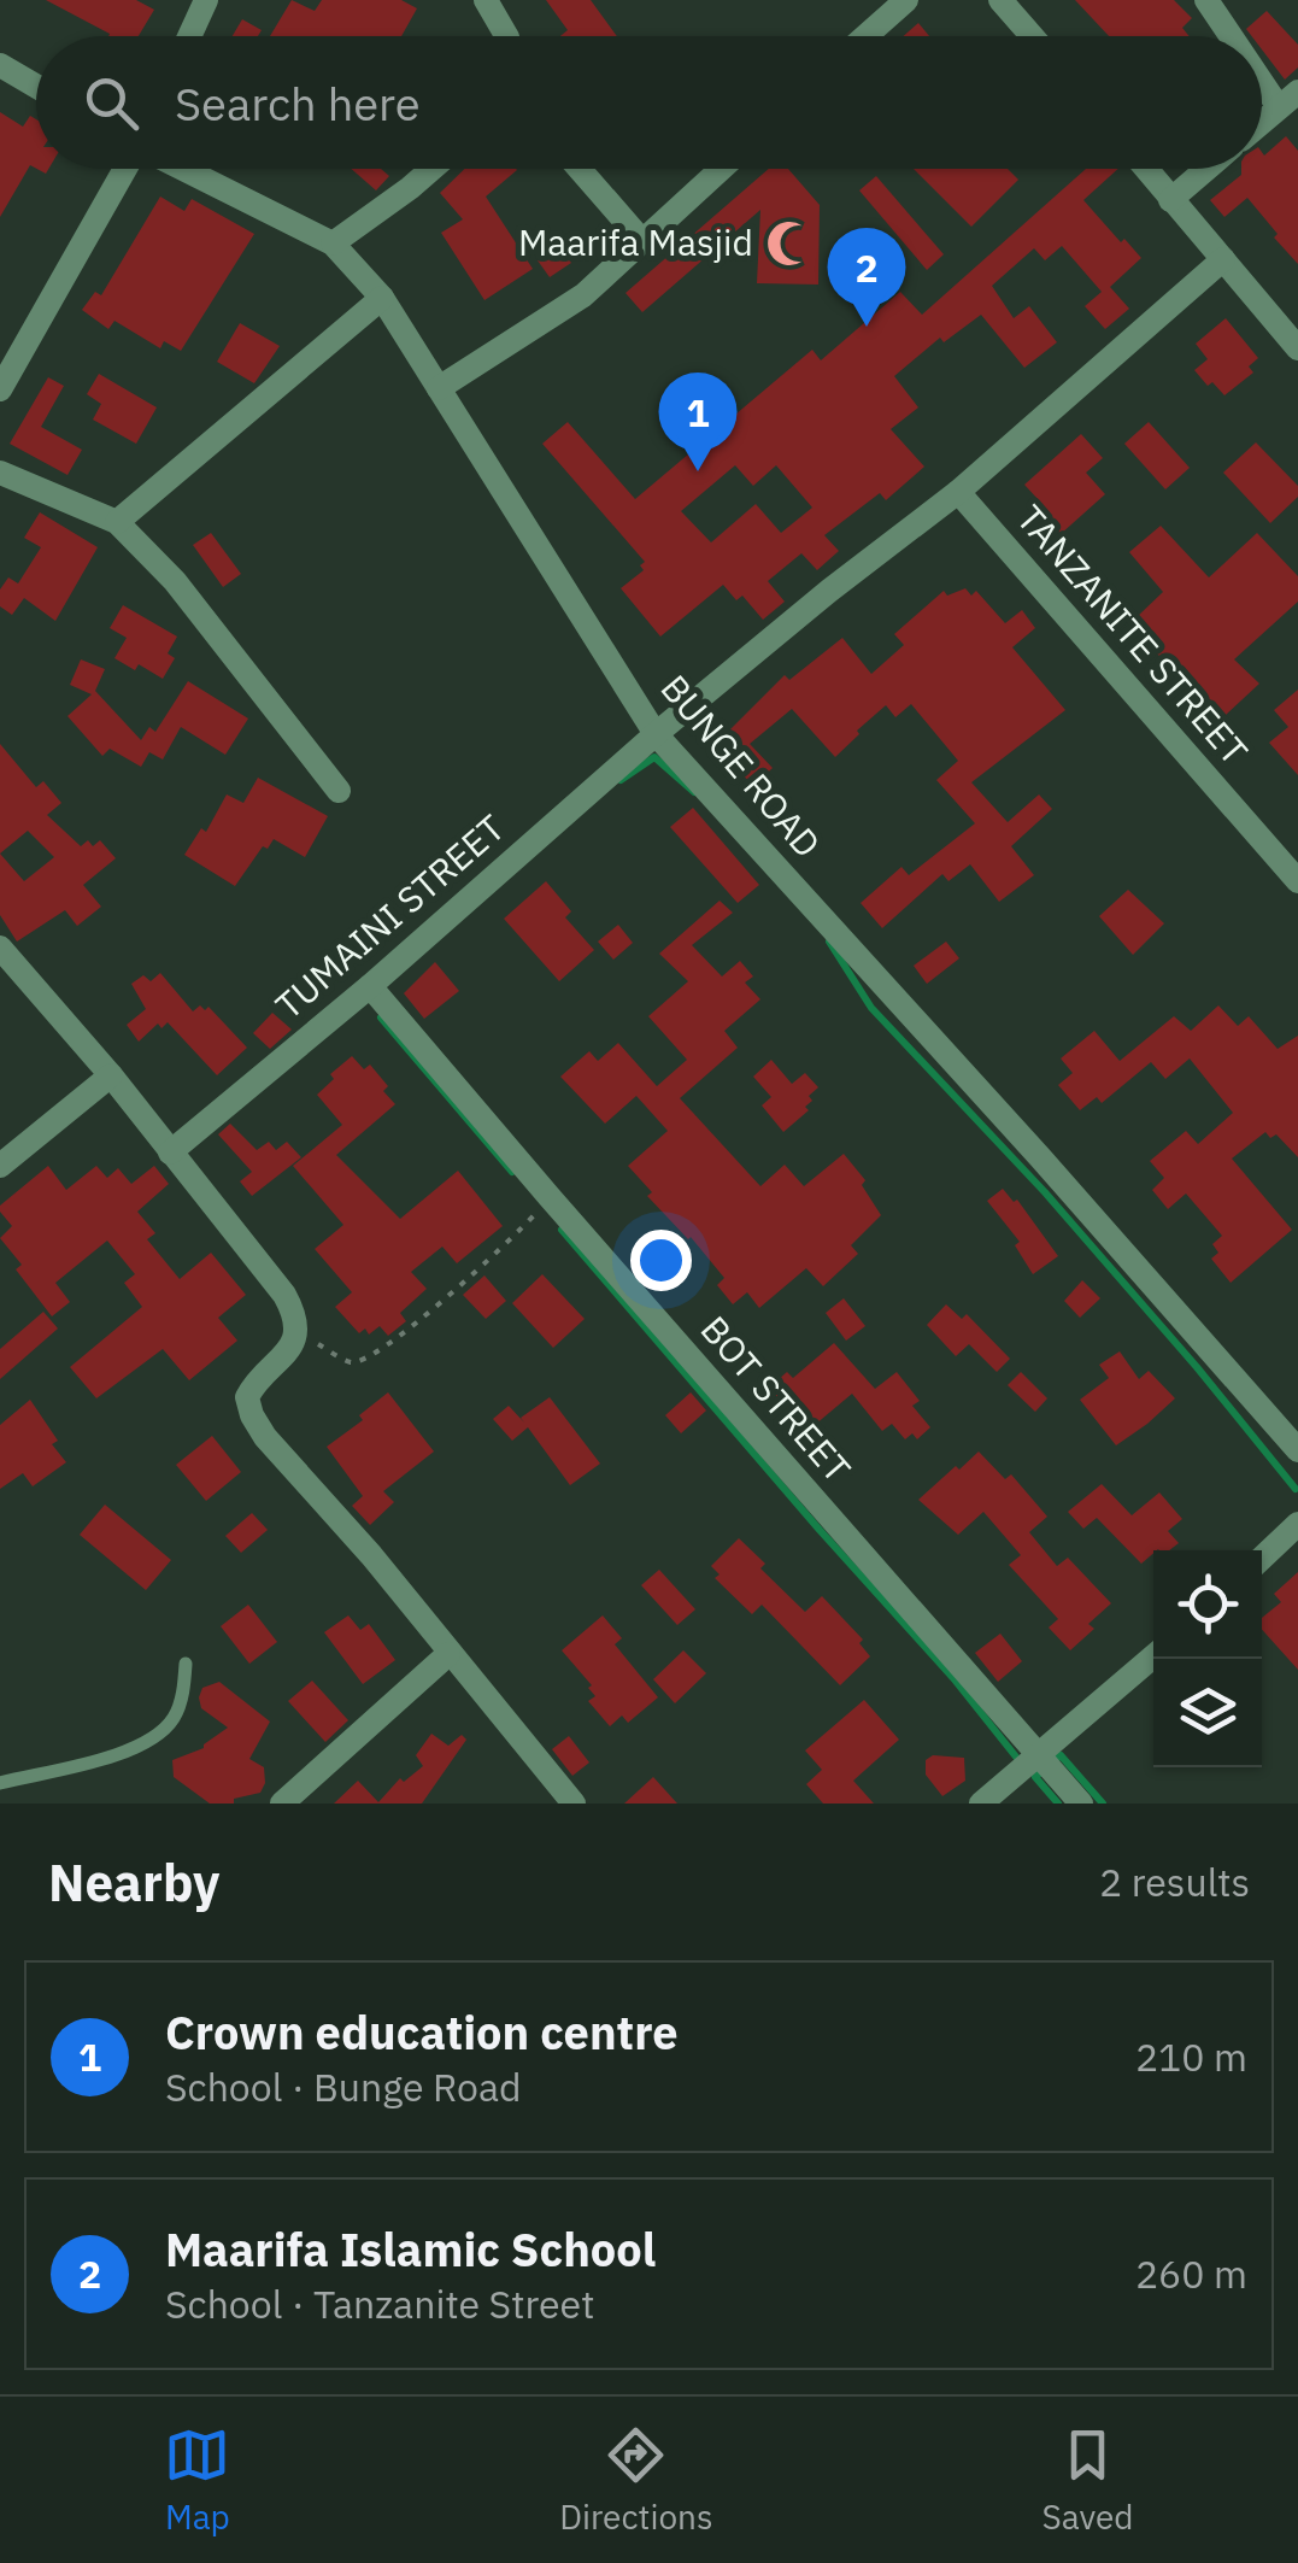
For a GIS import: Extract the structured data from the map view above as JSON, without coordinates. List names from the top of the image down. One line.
{"streets":{"street":["TANZANITE STREET","BUNGE ROAD","TUMAINI STREET","BOT STREET"]},"crossings":[["TANZANITE STREET","TUMAINI STREET"],["BUNGE ROAD","TUMAINI STREET"],["TUMAINI STREET","BOT STREET"]],"places":{"mosque":["Maarifa Masjid"]},"page":{"search":"Search here","pins":["2","1"],"heading":["Nearby","2 results"],"list":[{"mark":"1","name":"Crown education centre","note":"School · Bunge Road","value":"210 m"},{"mark":"2","name":"Maarifa Islamic School","note":"School · Tanzanite Street","value":"260 m"}],"nav":["Map","Directions","Saved"]}}
